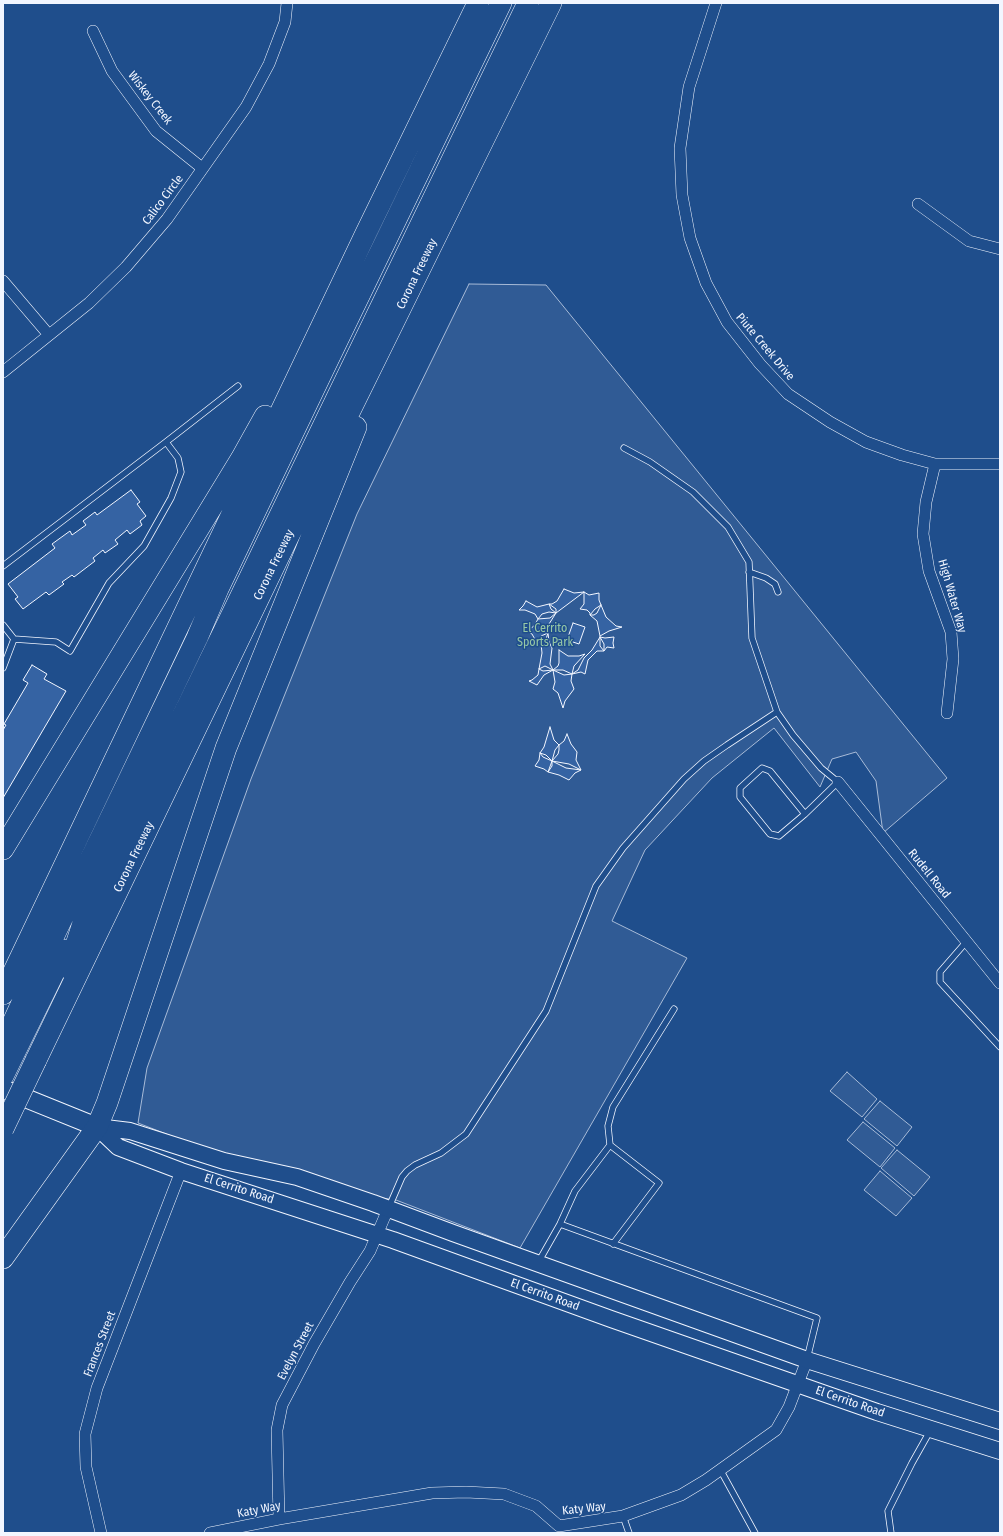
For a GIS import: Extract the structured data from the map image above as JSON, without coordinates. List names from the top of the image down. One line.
{"streets":{"highway":["Corona Freeway"],"main road":["El Cerrito Road"],"street":["Wiskey Creek","Calico Circle","Piute Creek Drive","High Water Way","Rudell Road","Frances Street","Evelyn Street","Katy Way"]},"crossings":[["Wiskey Creek","Calico Circle"],["Piute Creek Drive","High Water Way"],["El Cerrito Road","Frances Street"],["El Cerrito Road","Evelyn Street"],["El Cerrito Road","Katy Way"],["Evelyn Street","Katy Way"]],"parks":["El Cerrito Sports Park"]}
